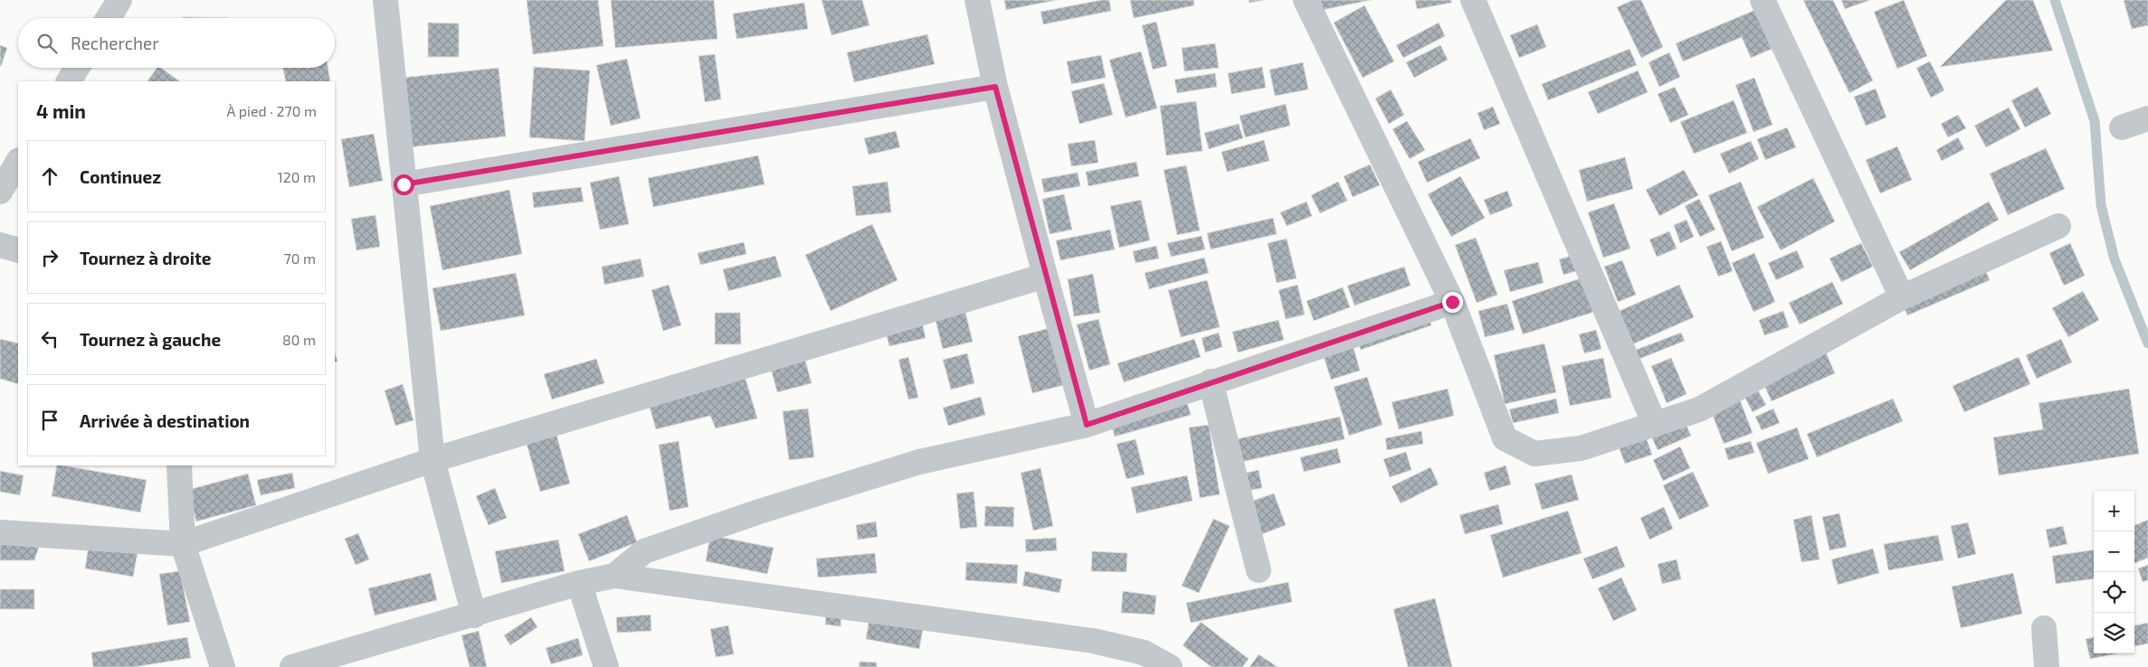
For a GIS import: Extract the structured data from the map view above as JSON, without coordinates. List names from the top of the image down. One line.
{"page":{"search":"Rechercher","heading":["4 min","À pied · 270 m"],"list":[["Continuez","120 m"],["Tournez à droite","70 m"],["Tournez à gauche","80 m"],"Arrivée à destination"],"map_buttons":["+","−"]}}
